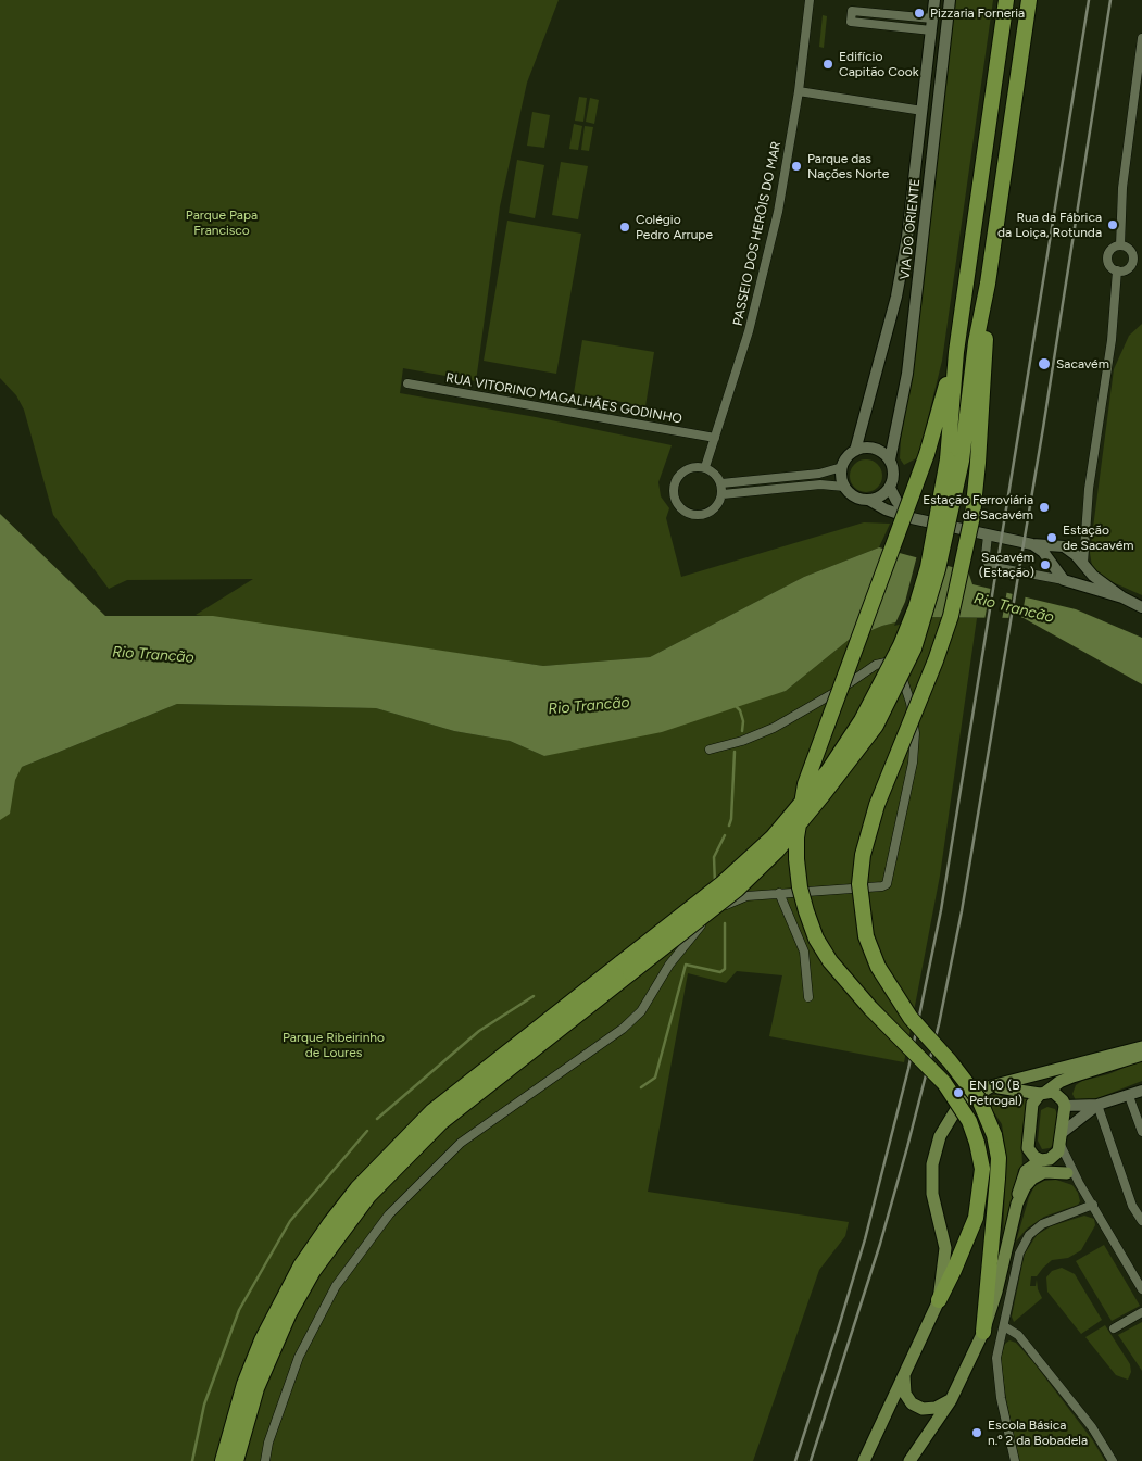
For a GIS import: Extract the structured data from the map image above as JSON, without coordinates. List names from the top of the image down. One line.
{"streets":{"street":["VIA DO ORIENTE","PASSEIO DOS HERÓIS DO MAR","RUA VITORINO MAGALHÃES GODINHO"]},"crossings":[["PASSEIO DOS HERÓIS DO MAR","RUA VITORINO MAGALHÃES GODINHO"]],"water":["Rio Trancão"],"parks":["Parque Papa Francisco","Parque Ribeirinho de Loures"],"places":["Pizzaria Forneria","Edifício Capitão Cook","Parque das Nações Norte","Rua da Fábrica da Loiça, Rotunda","Colégio Pedro Arrupe","Sacavém","Estação Ferroviária de Sacavém","Estação de Sacavém","Sacavém (Estação)","EN 10 (B Petrogal)","Escola Básica n.º 2 da Bobadela"]}
